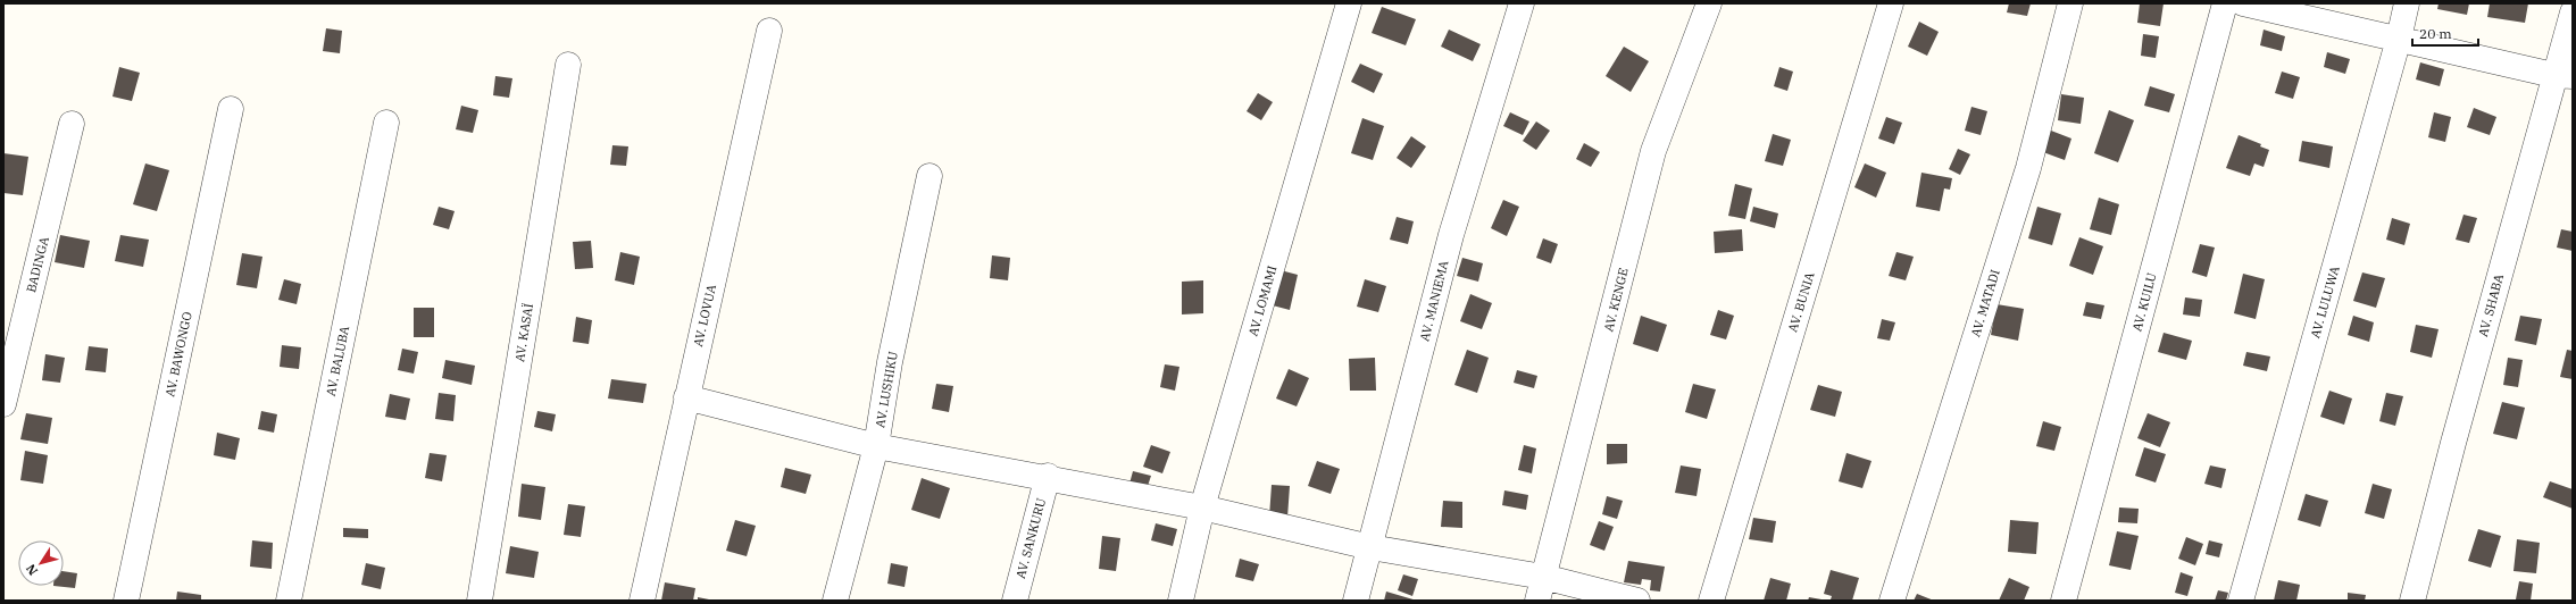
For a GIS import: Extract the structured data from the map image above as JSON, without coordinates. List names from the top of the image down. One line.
{"streets":{"street":["BADINGA","AV. KENGE","AV. LOMAMI","AV. MANIEMA","AV. BUNIA","AV. KUILU","AV. LULUWA","AV. MATADI","AV. SHABA","AV. LOVUA","AV. KASAÏ","AV. BAWONGO","AV. BALUBA","AV. LUSHIKU","AV. SANKURU"]},"scale_bar":"20 m","north":"bottom left"}
